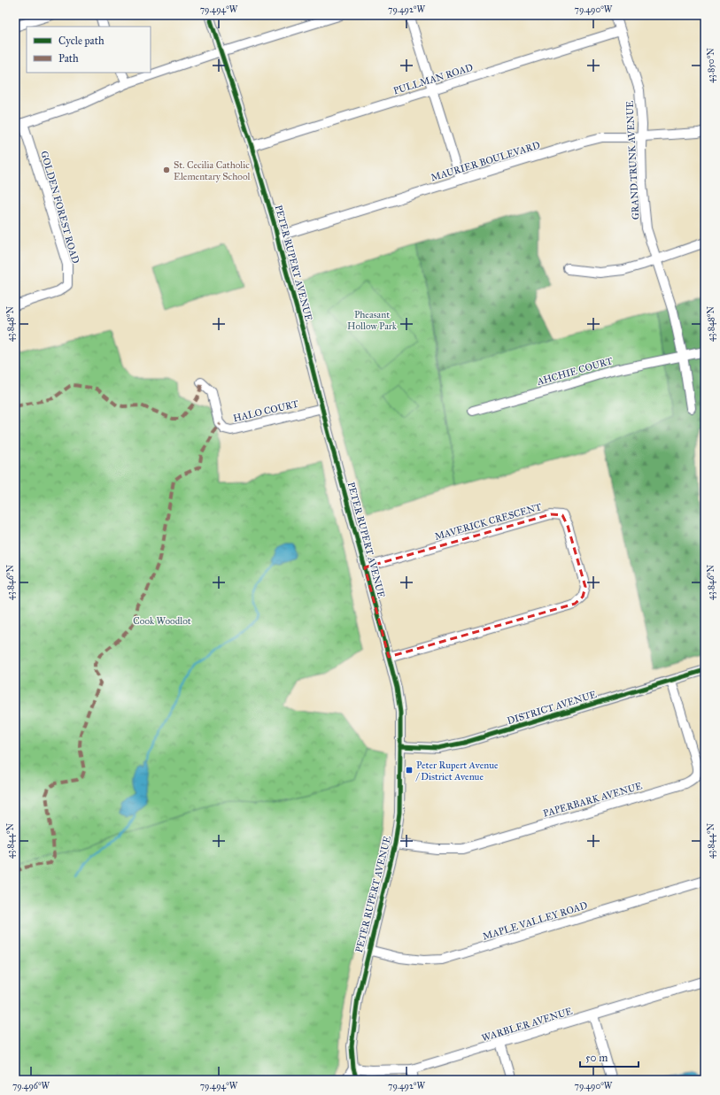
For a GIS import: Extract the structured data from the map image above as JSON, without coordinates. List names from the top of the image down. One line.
{"streets":{"street":["PULLMAN ROAD","GRAND TRUNK AVENUE","MAURIER BOULEVARD","GOLDEN FOREST ROAD","PETER RUPERT AVENUE","AHCHIE COURT","HALO COURT","MAVERICK CRESCENT","DISTRICT AVENUE","PAPERBARK AVENUE","MAPLE VALLEY ROAD","WARBLER AVENUE"]},"crossings":[["PULLMAN ROAD","GRAND TRUNK AVENUE"],["PULLMAN ROAD","PETER RUPERT AVENUE"],["GRAND TRUNK AVENUE","MAURIER BOULEVARD"],["GRAND TRUNK AVENUE","AHCHIE COURT"],["MAURIER BOULEVARD","PETER RUPERT AVENUE"],["GOLDEN FOREST ROAD","PETER RUPERT AVENUE"],["PETER RUPERT AVENUE","HALO COURT"],["PETER RUPERT AVENUE","MAVERICK CRESCENT"],["PETER RUPERT AVENUE","DISTRICT AVENUE"],["PETER RUPERT AVENUE","PAPERBARK AVENUE"],["PETER RUPERT AVENUE","MAPLE VALLEY ROAD"],["PETER RUPERT AVENUE","WARBLER AVENUE"],["DISTRICT AVENUE","PAPERBARK AVENUE"]],"parks":["Pheasant Hollow Park","Cook Woodlot"],"places":{"other":["St. Cecilia Catholic Elementary School"],"transit":["Peter Rupert Avenue / District Avenue"]},"legend":["Cycle path","Path"],"scale_bar":"50 m","coordinates":["79.494°W","79.492°W","79.490°W","43.850°N","43.848°N","43.846°N","43.844°N","79.496°W"]}
